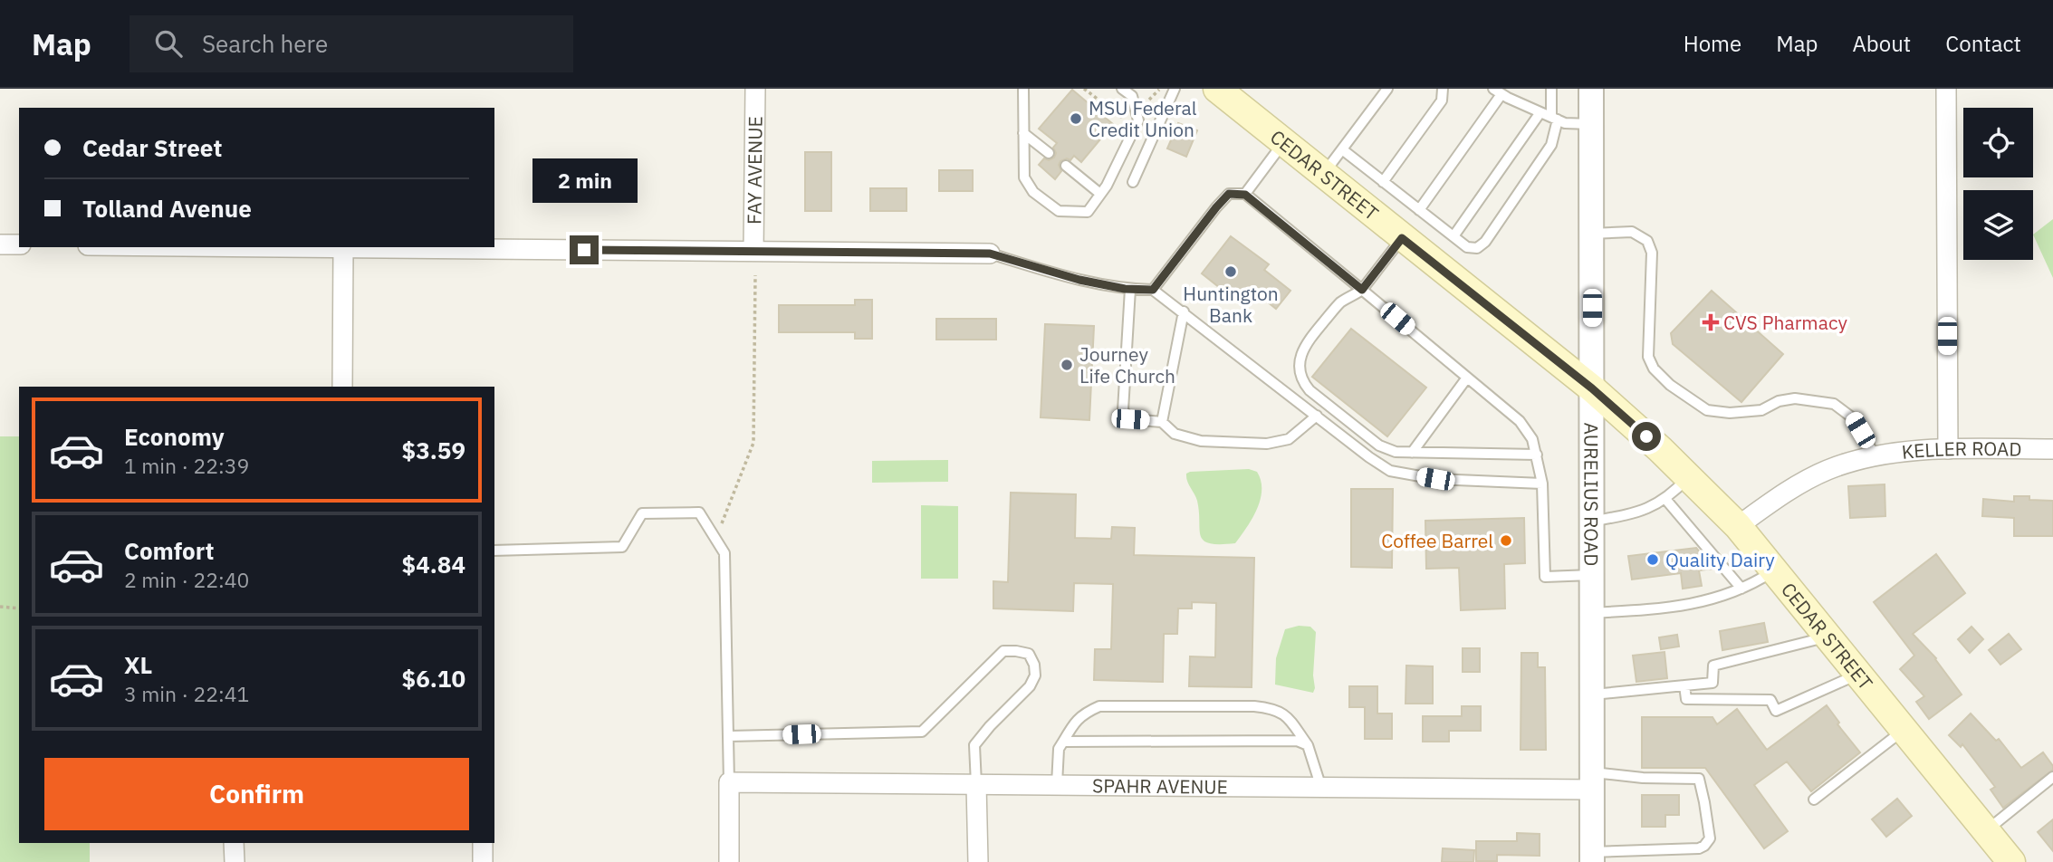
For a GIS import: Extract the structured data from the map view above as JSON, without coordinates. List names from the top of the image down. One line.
{"streets":{"main road":["CEDAR STREET"],"street":["FAY AVENUE","KELLER ROAD","AURELIUS ROAD","SPAHR AVENUE"]},"crossings":[["CEDAR STREET","KELLER ROAD"],["CEDAR STREET","AURELIUS ROAD"],["AURELIUS ROAD","SPAHR AVENUE"]],"places":{"other":["MSU Federal Credit Union","Huntington Bank","Journey Life Church","Coffee Barrel","Quality Dairy"],"health":["CVS Pharmacy"]},"page":{"header":"Map","search":"Search here","nav":["Home","Map","About","Contact"],"banner":["Cedar Street","Tolland Avenue"],"bubble":"2 min","list":[{"name":"Economy","note":"1 min · 22:39","value":"$3.59"},{"name":"Comfort","note":"2 min · 22:40","value":"$4.84"},{"name":"XL","note":"3 min · 22:41","value":"$6.10"}],"buttons":"Confirm"}}
